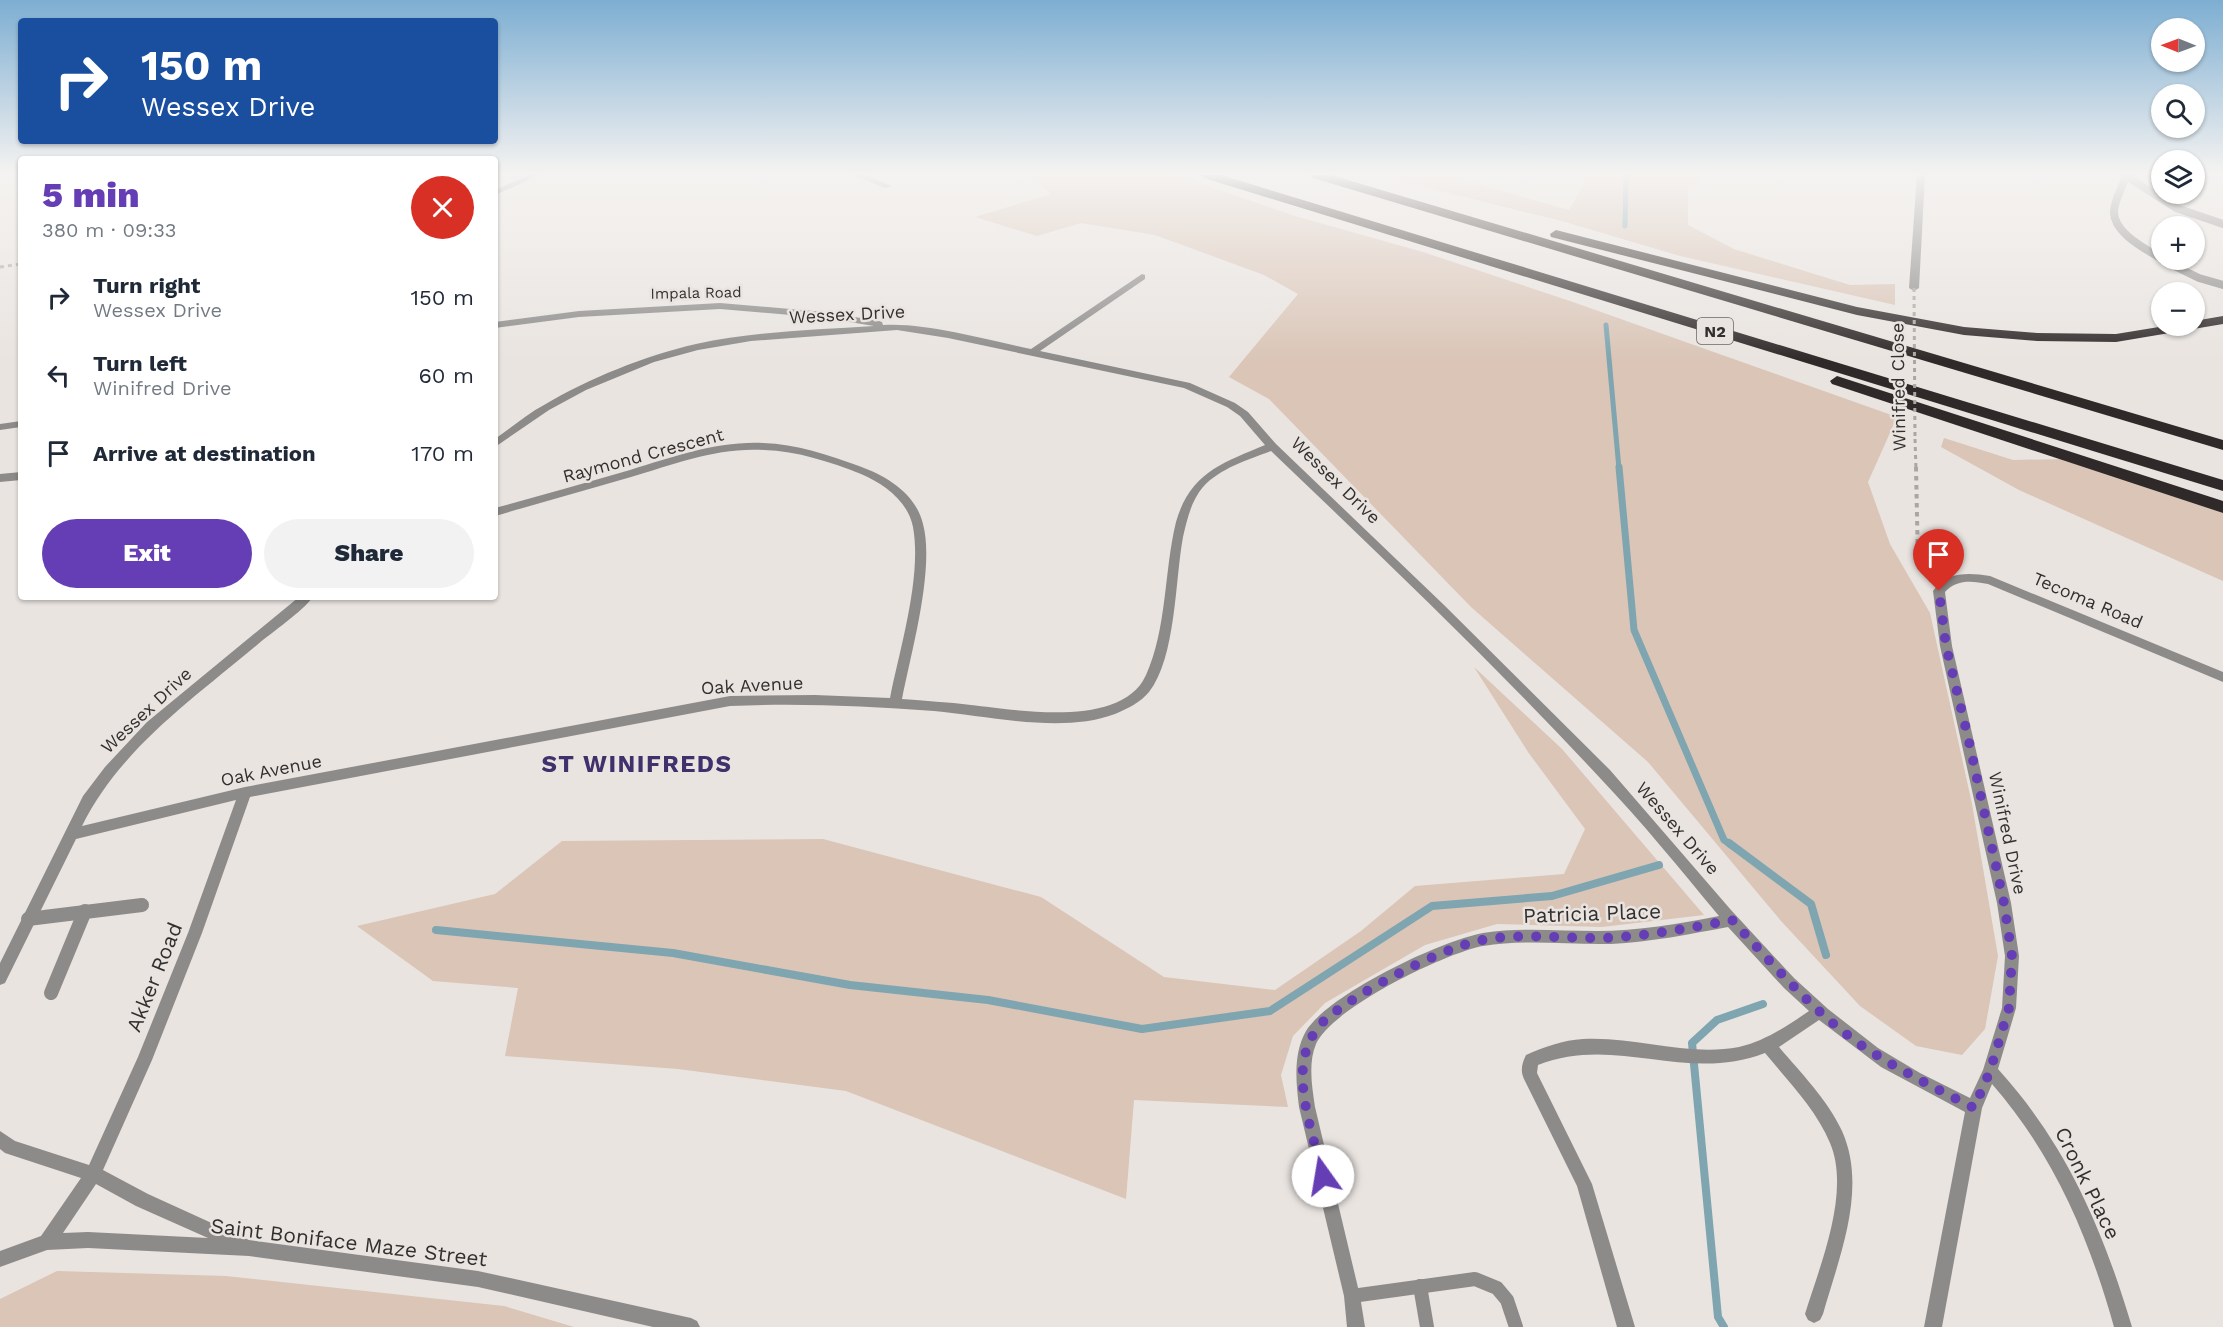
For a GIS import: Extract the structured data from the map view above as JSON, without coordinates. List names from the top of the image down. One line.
{"streets":{"highway":["N2"],"street":["Impala Road","Wessex Drive","Raymond Crescent","Tecoma Road","Oak Avenue","Winifred Drive","Patricia Place","Akker Road","Cronk Place","Saint Boniface Maze Street"],"path":["Winifred Close"]},"crossings":[["Impala Road","Wessex Drive"],["Wessex Drive","Oak Avenue"],["Wessex Drive","Winifred Drive"],["Wessex Drive","Patricia Place"],["Winifred Close","Tecoma Road"],["Winifred Close","Winifred Drive"],["Raymond Crescent","Oak Avenue"],["Tecoma Road","Winifred Drive"],["Oak Avenue","Akker Road"],["Winifred Drive","Cronk Place"]],"districts":["ST WINIFREDS"],"north":"left","page":{"map_buttons":["+","−"],"turn":["150 m","Wessex Drive"],"heading":["5 min","380 m · 09:33"],"list":[{"name":"Turn right","note":"Wessex Drive","value":"150 m"},{"name":"Turn left","note":"Winifred Drive","value":"60 m"},{"name":"Arrive at destination","value":"170 m"}],"buttons":["Exit","Share"]}}
